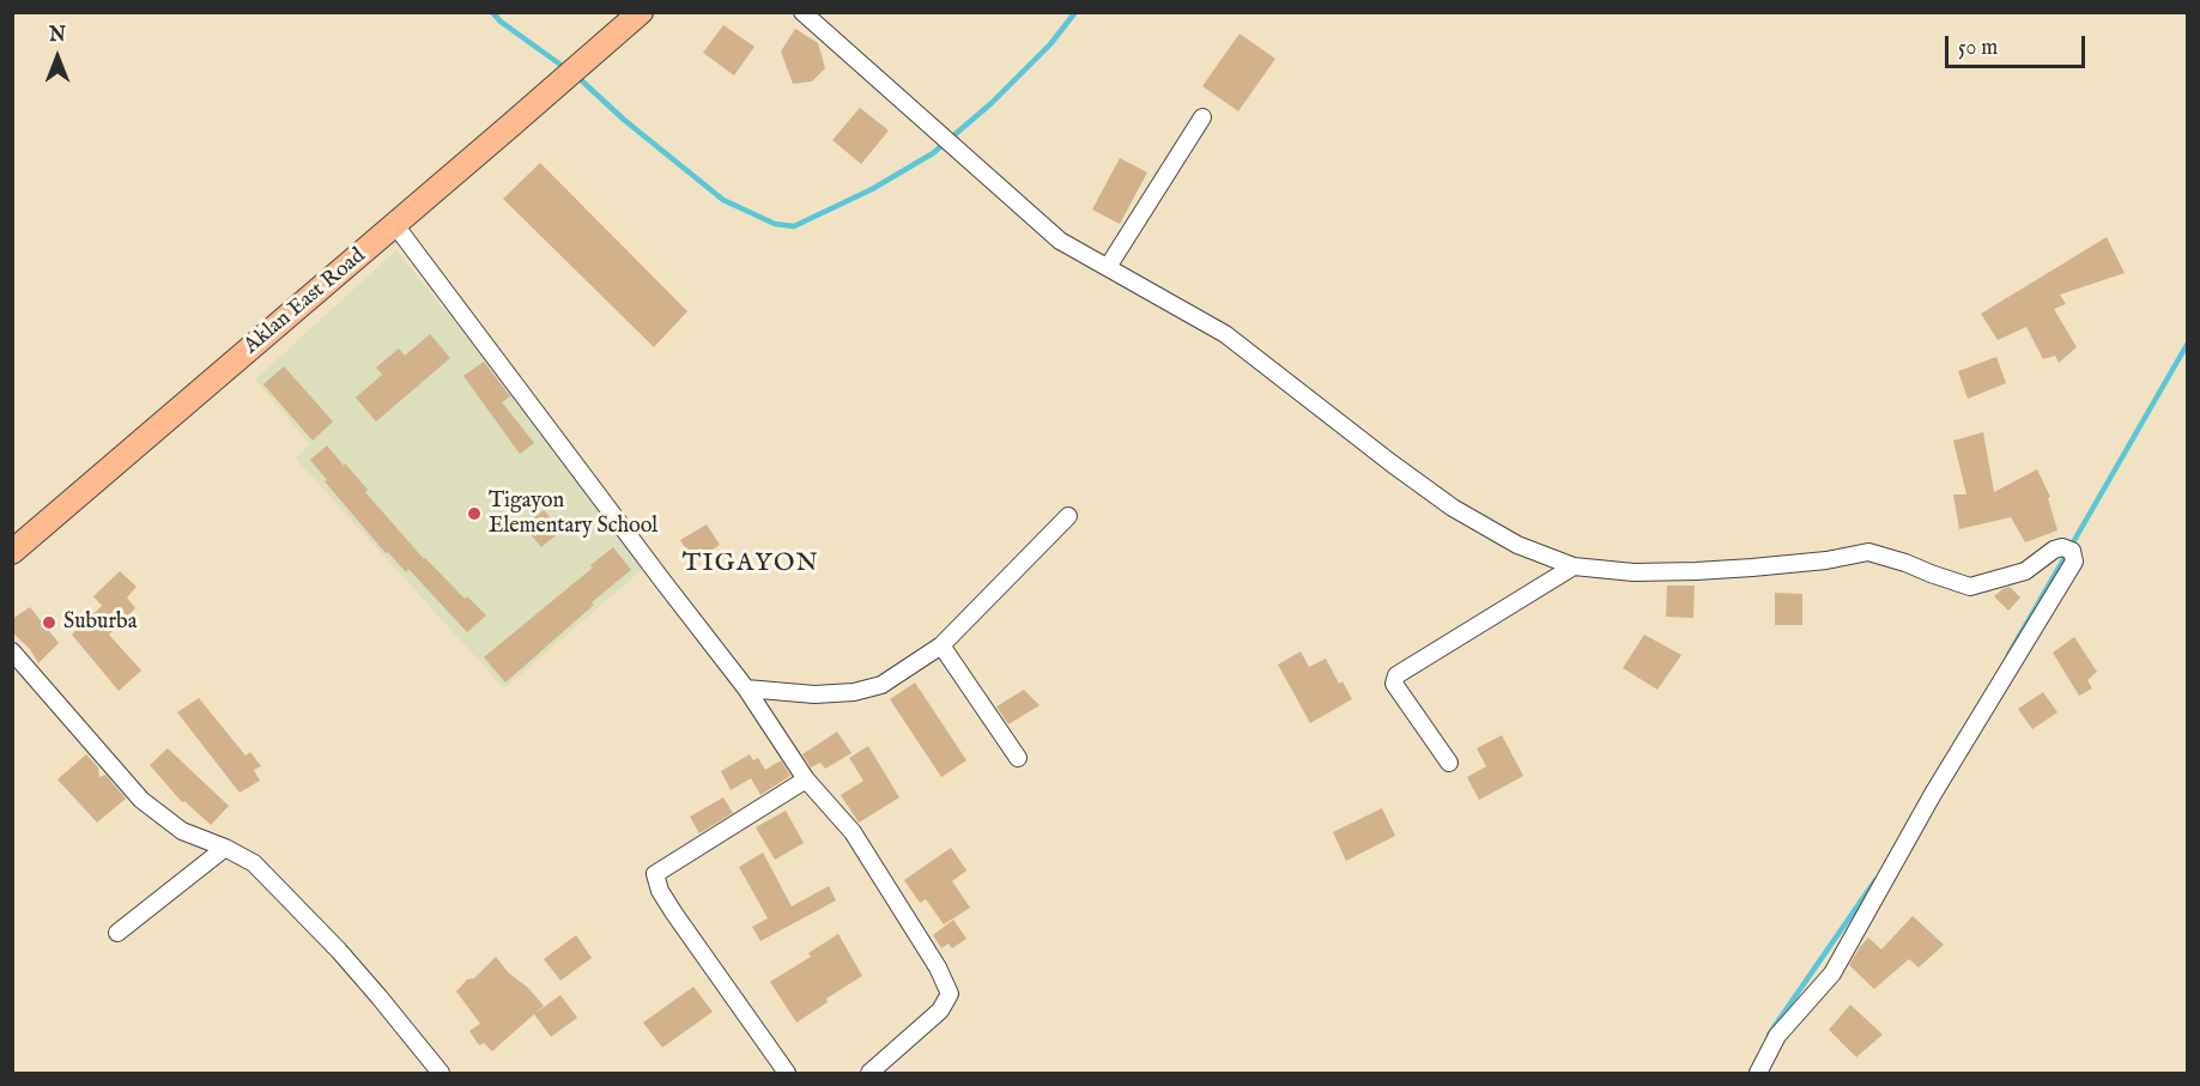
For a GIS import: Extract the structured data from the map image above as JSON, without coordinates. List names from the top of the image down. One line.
{"streets":{"main road":["Aklan East Road"]},"districts":["TIGAYON"],"places":["Tigayon Elementary School","Suburba"],"scale_bar":"50 m","north":"top"}
